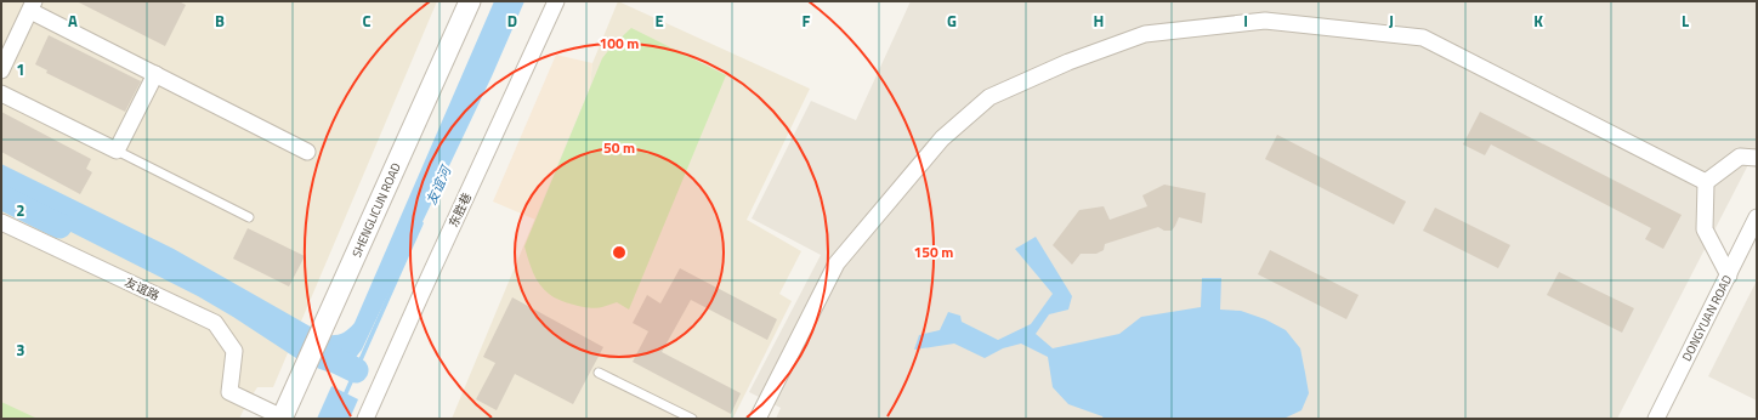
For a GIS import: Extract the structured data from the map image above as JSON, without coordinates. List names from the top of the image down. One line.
{"streets":{"street":["SHENGLICUN ROAD","东胜巷","友谊路","DONGYUAN ROAD"]},"crossings":[["SHENGLICUN ROAD","友谊路"]],"water":["友谊河"],"grid":{"columns":["A","B","C","D","E","F","G","H","I","J","K","L"],"rows":["1","2","3"]},"rings":["100 m","50 m","150 m"]}
